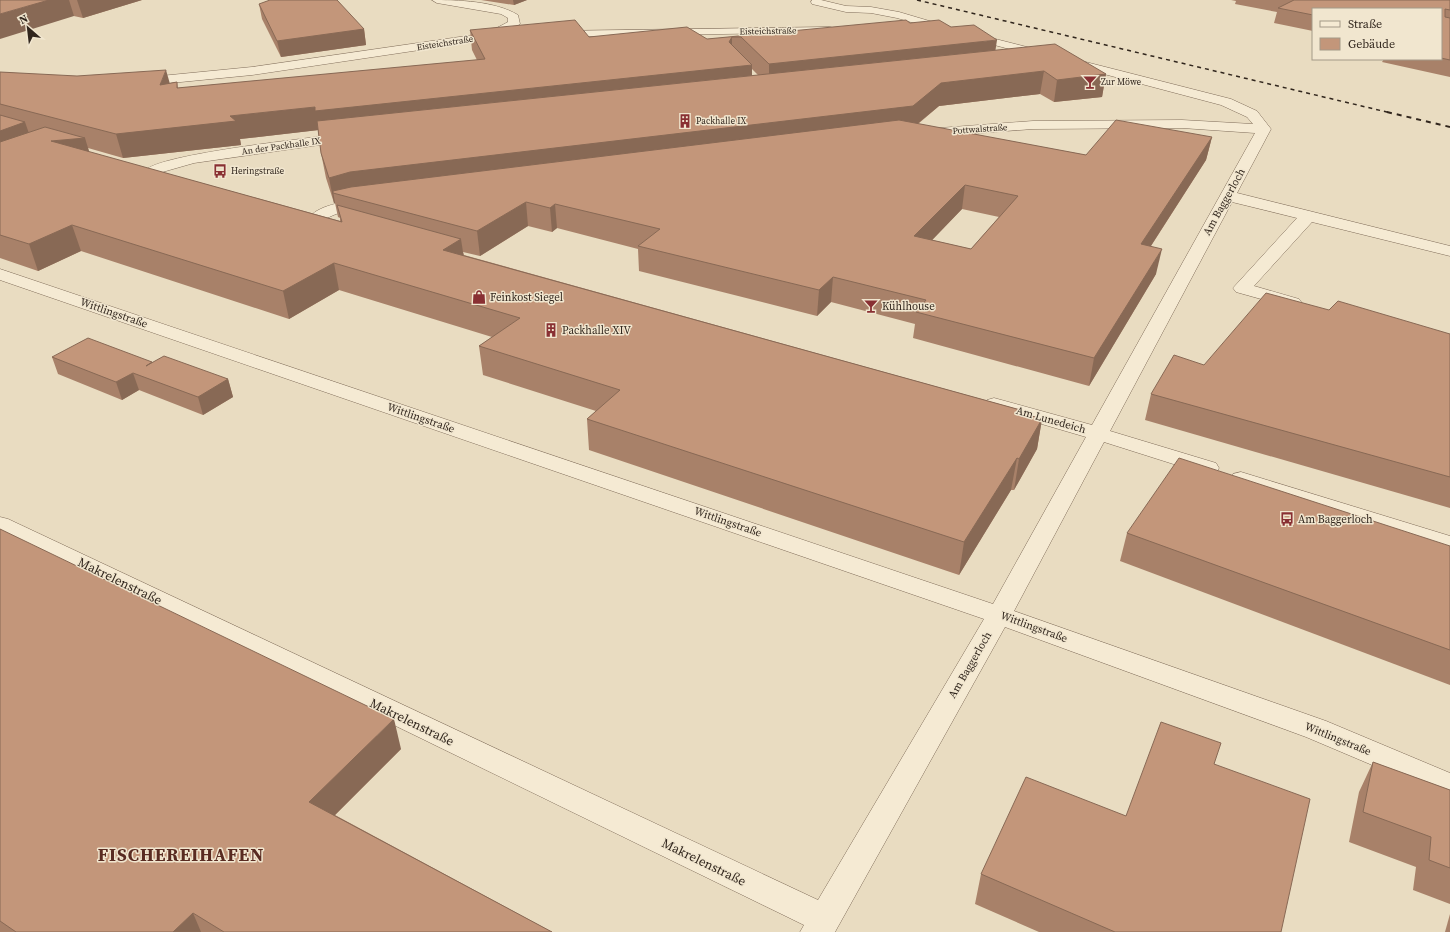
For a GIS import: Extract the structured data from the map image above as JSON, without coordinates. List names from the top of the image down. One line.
{"streets":{"street":["Eisteichstraße","Pottwalstraße","An der Packhalle IX","Am Baggerloch","Wittlingstraße","Am Lunedeich","Makrelenstraße"]},"crossings":[["Pottwalstraße","Am Baggerloch"],["Am Baggerloch","Wittlingstraße"],["Am Baggerloch","Am Lunedeich"],["Am Baggerloch","Makrelenstraße"]],"districts":["FISCHEREIHAFEN"],"places":{"bar":["Zur Möwe","Kühlhouse"],"building":["Packhalle IX","Packhalle XIV"],"bus stop":["Heringstraße","Am Baggerloch"],"shop":["Feinkost Siegel"]},"legend":["Straße","Gebäude"],"north":"top left"}
